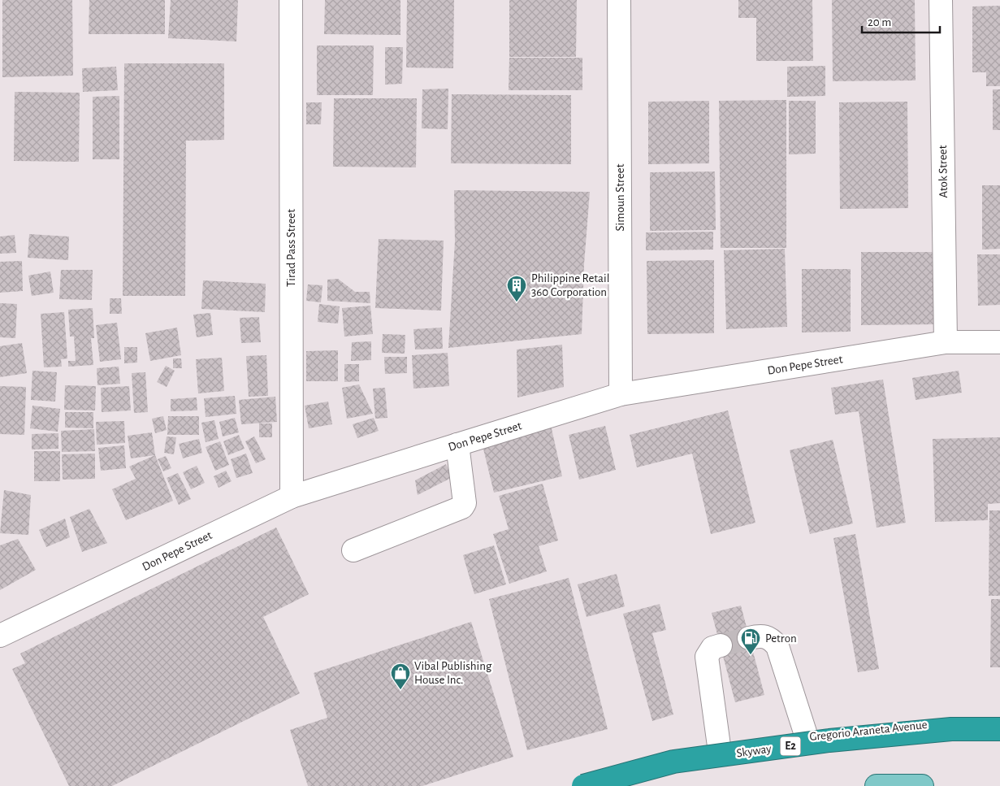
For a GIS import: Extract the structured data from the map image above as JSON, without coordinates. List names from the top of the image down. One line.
{"streets":{"highway":["E2","Skyway"],"main road":["Gregorio Araneta Avenue"],"street":["Atok Street","Simoun Street","Tirad Pass Street","Don Pepe Street"]},"crossings":[["Atok Street","Don Pepe Street"],["Simoun Street","Don Pepe Street"],["Tirad Pass Street","Don Pepe Street"]],"places":{"building":["Philippine Retail 360 Corporation"],"fuel station":["Petron"],"shop":["Vibal Publishing House Inc."]},"scale_bar":"20 m"}
